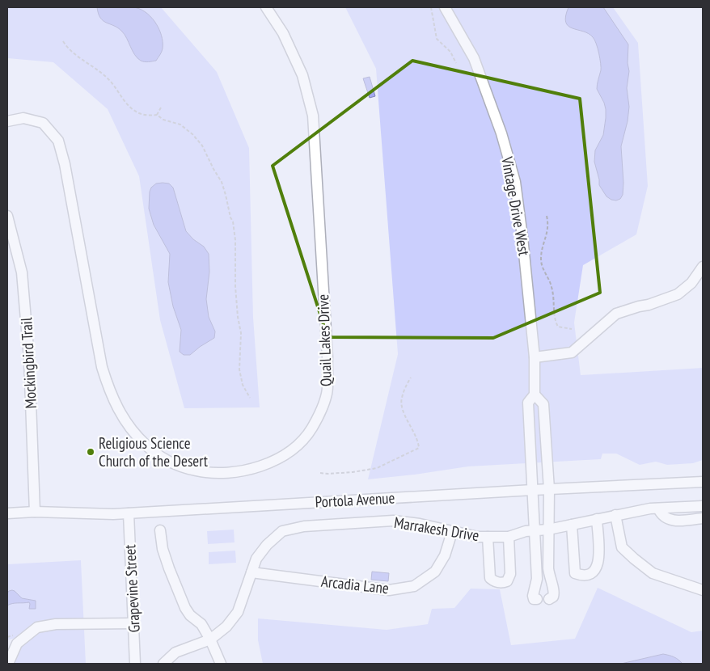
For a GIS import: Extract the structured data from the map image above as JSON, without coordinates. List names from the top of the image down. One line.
{"streets":{"street":["Vintage Drive West","Quail Lakes Drive","Mockingbird Trail","Portola Avenue","Marrakesh Drive","Arcadia Lane","Grapevine Street"]},"crossings":[["Vintage Drive West","Portola Avenue"],["Vintage Drive West","Marrakesh Drive"],["Mockingbird Trail","Portola Avenue"],["Portola Avenue","Grapevine Street"],["Marrakesh Drive","Arcadia Lane"]],"places":["Religious Science Church of the Desert"]}
